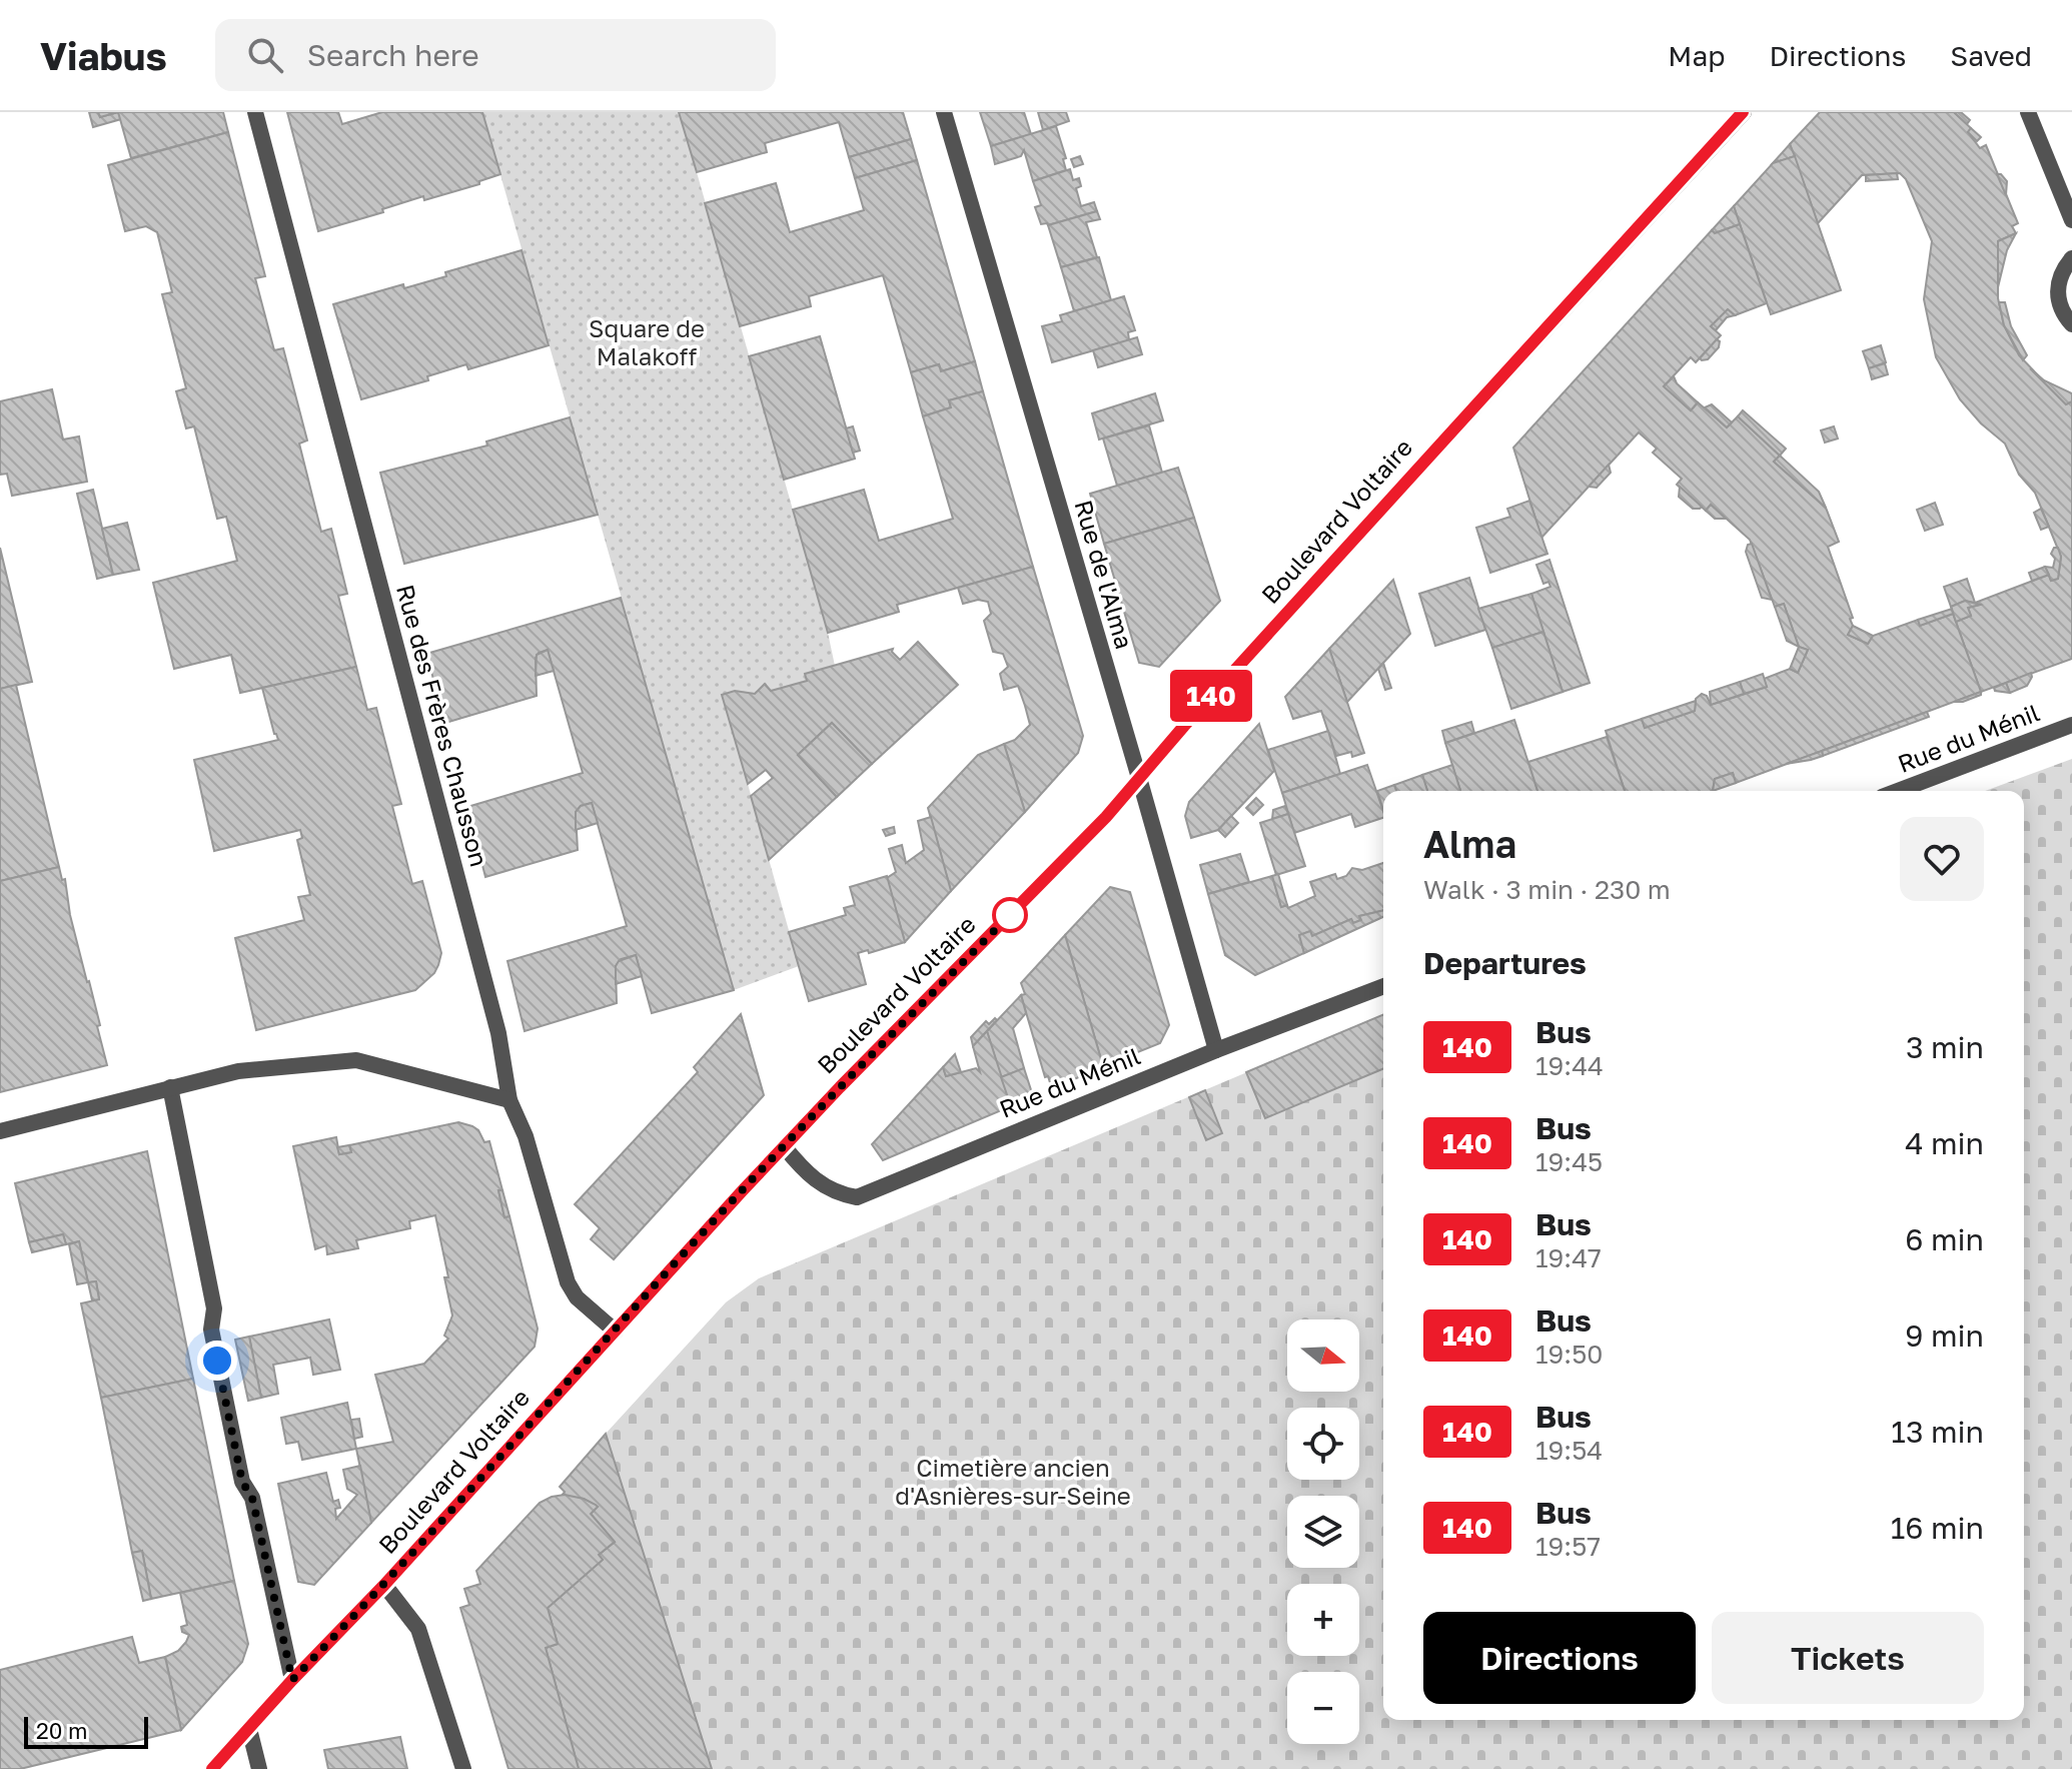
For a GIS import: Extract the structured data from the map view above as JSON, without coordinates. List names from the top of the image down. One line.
{"streets":{"main road":["Boulevard Voltaire"],"street":["Rue de l'Alma","Rue des Frères Chausson","Rue du Ménil"]},"crossings":[["Boulevard Voltaire","Rue de l'Alma"],["Boulevard Voltaire","Rue des Frères Chausson"],["Boulevard Voltaire","Rue du Ménil"],["Rue de l'Alma","Rue du Ménil"]],"parks":["Square de Malakoff","Cimetière ancien d'Asnières-sur-Seine"],"lines":["bus line 140"],"scale_bar":"20 m","north":"right","page":{"header":"Viabus","search":"Search here","nav":["Map","Directions","Saved"],"on_map":"140","heading":[["Alma","Walk · 3 min · 230 m"],"Departures"],"list":[{"mark":"140","name":"Bus","note":"19:44","value":"3 min"},{"mark":"140","name":"Bus","note":"19:45","value":"4 min"},{"mark":"140","name":"Bus","note":"19:47","value":"6 min"},{"mark":"140","name":"Bus","note":"19:50","value":"9 min"},{"mark":"140","name":"Bus","note":"19:54","value":"13 min"},{"mark":"140","name":"Bus","note":"19:57","value":"16 min"}],"map_buttons":["+","−"],"buttons":["Directions","Tickets"],"scale":"20 m"}}
